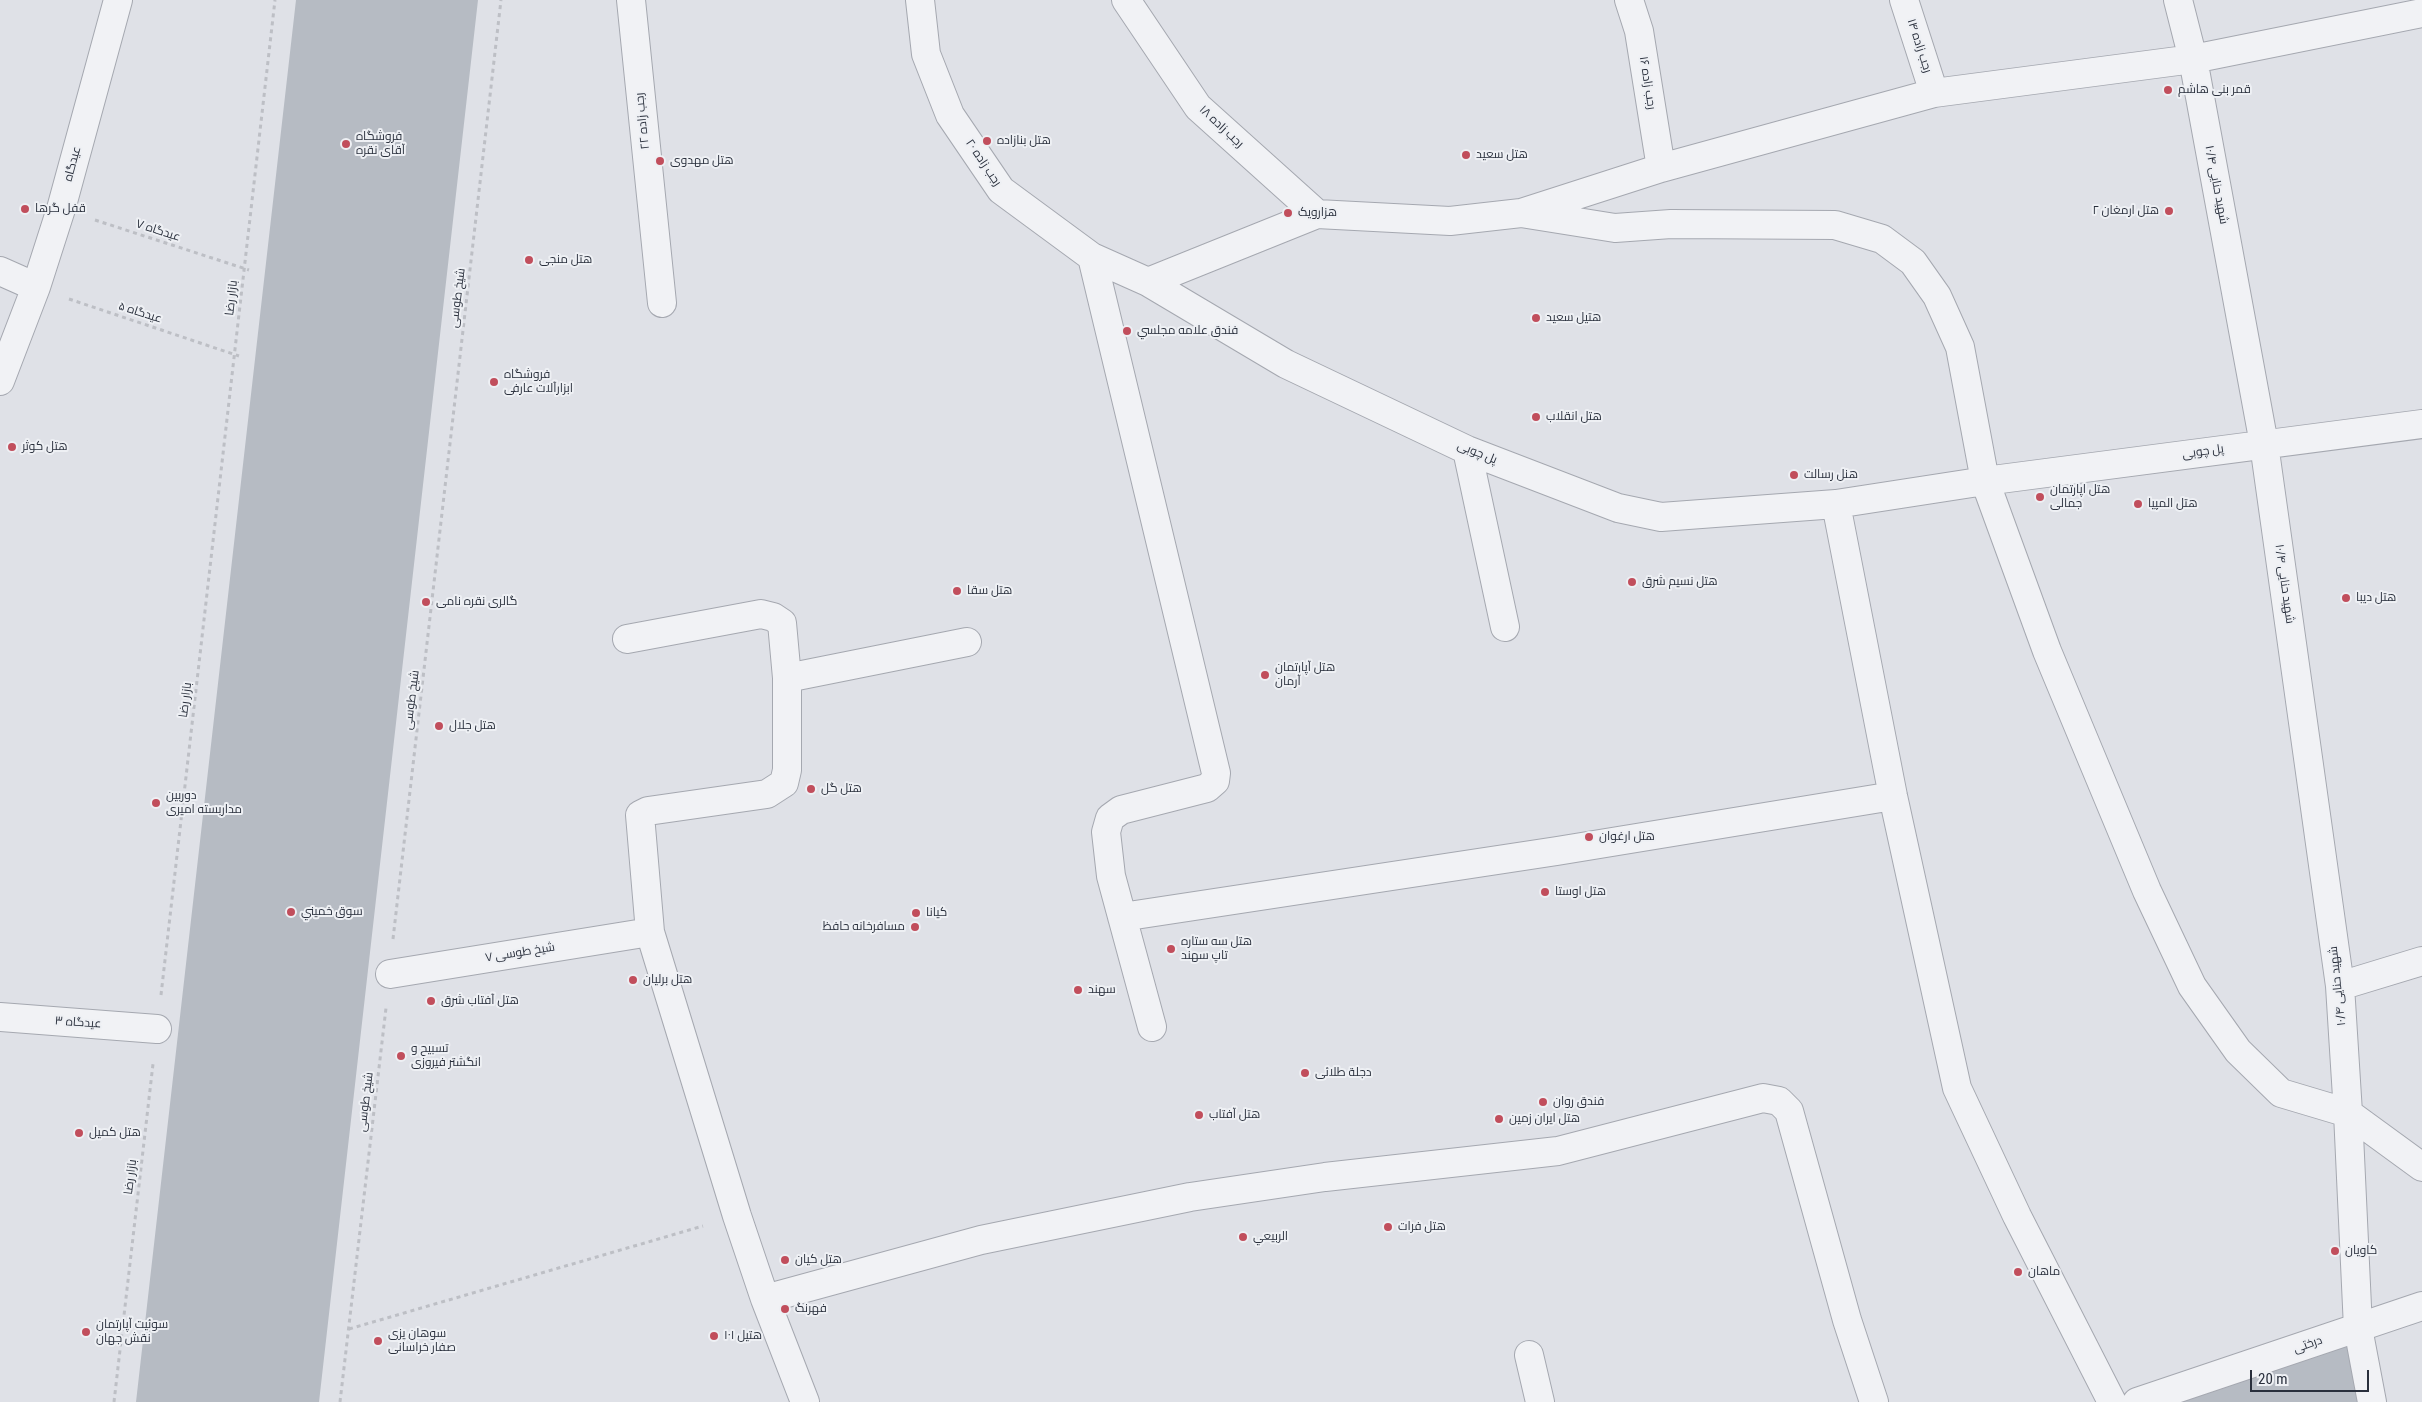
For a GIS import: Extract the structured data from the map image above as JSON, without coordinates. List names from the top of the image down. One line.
{"streets":{"street":["رجب زاده ۱۴","رجب زاده ۱۶","رجب زاده ۲۲","رجب زاده ۱۸","رجب زاده ۲۰","عیدگاه","شهید حنایی ۱۰/۴","پل چوبی","شیخ طوسی ۷","عیدگاه ۳","درختی"],"path":["عیدگاه ۷","بازار رضا","شیخ طوسی","عیدگاه ۵"]},"crossings":[["رجب زاده ۲۰","پل چوبی"],["عیدگاه","عیدگاه ۷"],["عیدگاه","عیدگاه ۵"],["شهید حنایی ۱۰/۴","پل چوبی"],["شهید حنایی ۱۰/۴","درختی"],["عیدگاه ۷","بازار رضا"],["بازار رضا","عیدگاه ۵"],["بازار رضا","عیدگاه ۳"],["شیخ طوسی","شیخ طوسی ۷"]],"places":["قمر بنی هاشم","هتل بنازاده","فروشگاه آقای نقره","هتل سعید","هتل مهدوى","قفل گرها","هتل ارمغان ۲","هزارویک","هتل منجی","هتیل سعید","فندق علامه مجلسي","فروشگاه ابزارآلات عارفی","هتل انقلاب","هتل کوثر","هنل رسالت","هتل اپارتمان جمالی","هتل المپیا","هتل نسیم شرق","هتل سقا","هتل دیبا","گالری نقره نامی","هتل آپارتمان آرمان","هتل جلال","هتل گل","دوربین مداربسته امیری","هتل ارغوان","هتل اوستا","سوق خميني","كيانا","مسافرخانه حافظ","هتل سه ستاره تاپ سهند","هتل برلیان","سهند","هتل آفتاب شرق","تسبیح و انگشتر فیروزی","دجلة طلائی","فندق روان","هتل آفتاب","هتل ایران زمین","هتل كميل","هتل فرات","الربيعي","کاویان","هتل کیان","ماهان","فهرنگ","سوئیت آپارتمان نقش جهان","هتیل ۱۰۱","سوهان پزی صفار خراسانی"],"scale_bar":"20 m"}
